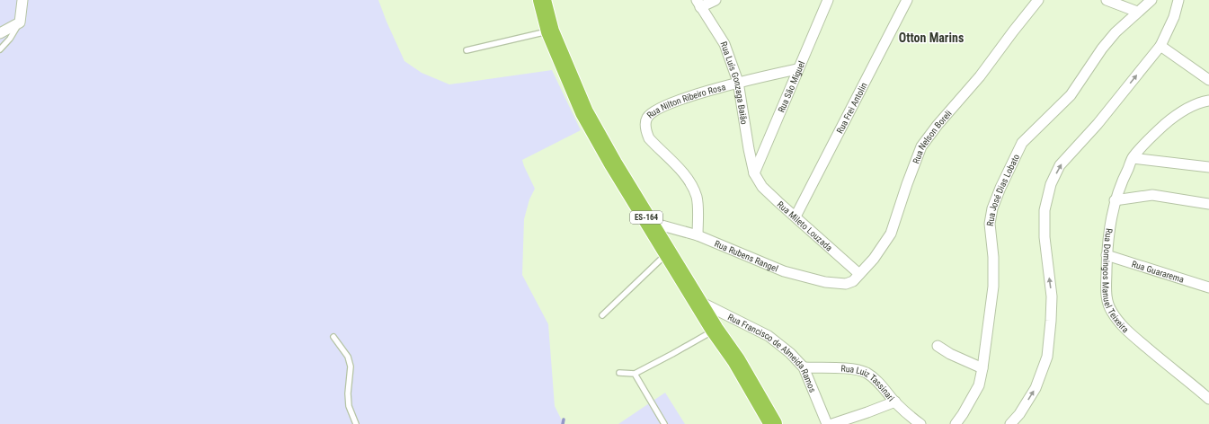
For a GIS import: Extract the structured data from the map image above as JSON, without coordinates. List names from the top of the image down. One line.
{"streets":{"highway":["ES-164"],"street":["Rua Luís Gonzaga Baião","Rua São Miguel","Rua Nilton Ribeiro Rosa","Rua Frei Antolin","Rua Nelson Boreli","Rua José Dias Lobato","Rua Mileto Louzada","Rua Rubens Rangel","Rua Guararema","Rua Domingos Manuel Teixeira","Rua Francisco de Almeida Ramos","Rua Luiz Tassinari"]},"crossings":[["Rua Luís Gonzaga Baião","Rua São Miguel"],["Rua Luís Gonzaga Baião","Rua Nilton Ribeiro Rosa"],["Rua Luís Gonzaga Baião","Rua Mileto Louzada"],["Rua São Miguel","Rua Nilton Ribeiro Rosa"],["Rua São Miguel","Rua Mileto Louzada"],["Rua Nilton Ribeiro Rosa","Rua Rubens Rangel"],["Rua Frei Antolin","Rua Mileto Louzada"],["Rua Nelson Boreli","Rua Mileto Louzada"],["Rua Nelson Boreli","Rua Rubens Rangel"],["ES-164","Rua Rubens Rangel"],["ES-164","Rua Francisco de Almeida Ramos"],["Rua Guararema","Rua Domingos Manuel Teixeira"],["Rua Francisco de Almeida Ramos","Rua Luiz Tassinari"]],"districts":["Otton Marins"]}
